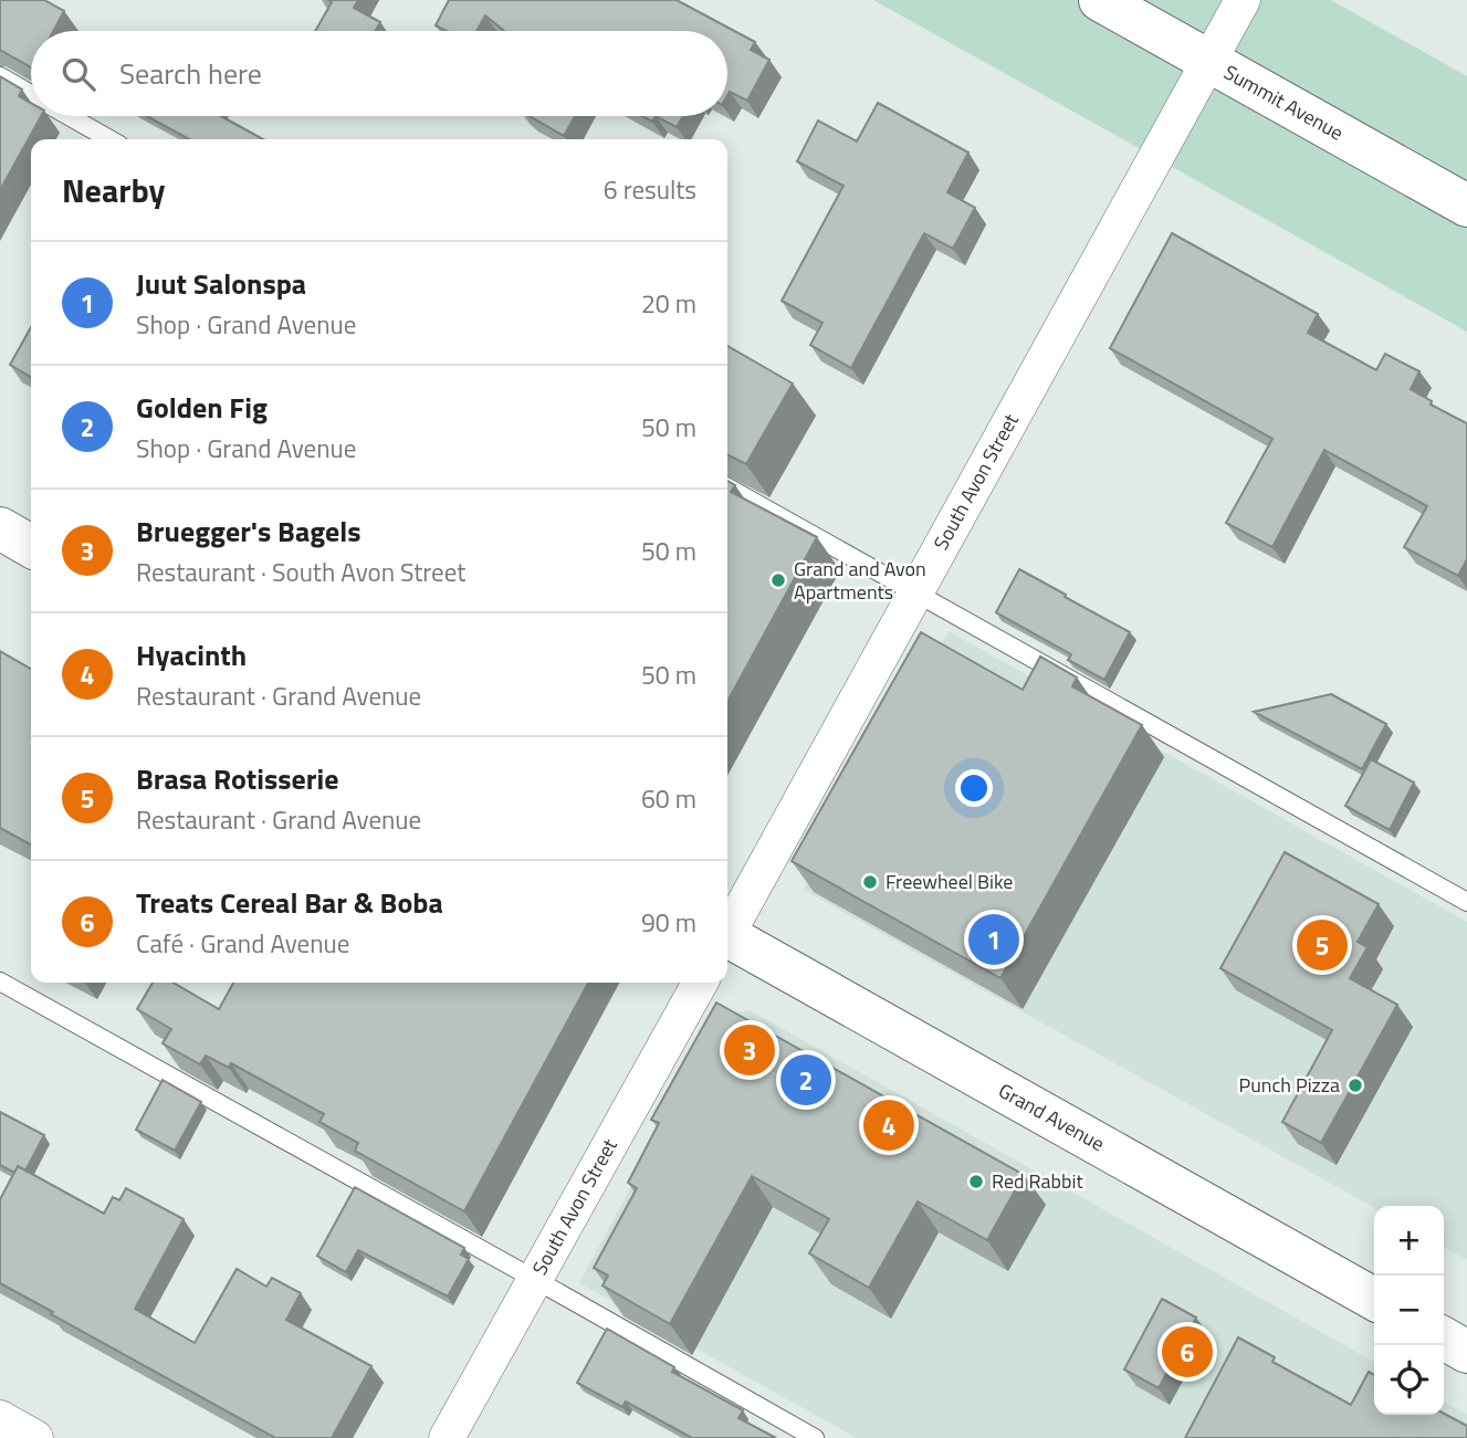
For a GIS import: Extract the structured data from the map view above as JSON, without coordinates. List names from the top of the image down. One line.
{"streets":{"main road":["Summit Avenue","Grand Avenue"],"street":["South Avon Street"]},"crossings":[["Summit Avenue","South Avon Street"]],"places":["Grand and Avon Apartments","Freewheel Bike","Punch Pizza","Red Rabbit"],"page":{"search":"Search here","heading":["Nearby","6 results"],"list":[{"mark":"1","name":"Juut Salonspa","note":"Shop · Grand Avenue","value":"20 m"},{"mark":"2","name":"Golden Fig","note":"Shop · Grand Avenue","value":"50 m"},{"mark":"3","name":"Bruegger's Bagels","note":"Restaurant · South Avon Street","value":"50 m"},{"mark":"4","name":"Hyacinth","note":"Restaurant · Grand Avenue","value":"50 m"},{"mark":"5","name":"Brasa Rotisserie","note":"Restaurant · Grand Avenue","value":"60 m"},{"mark":"6","name":"Treats Cereal Bar & Boba","note":"Café · Grand Avenue","value":"90 m"}],"pins":["1","5","3","2","4","6"],"map_buttons":["+","−"]}}
